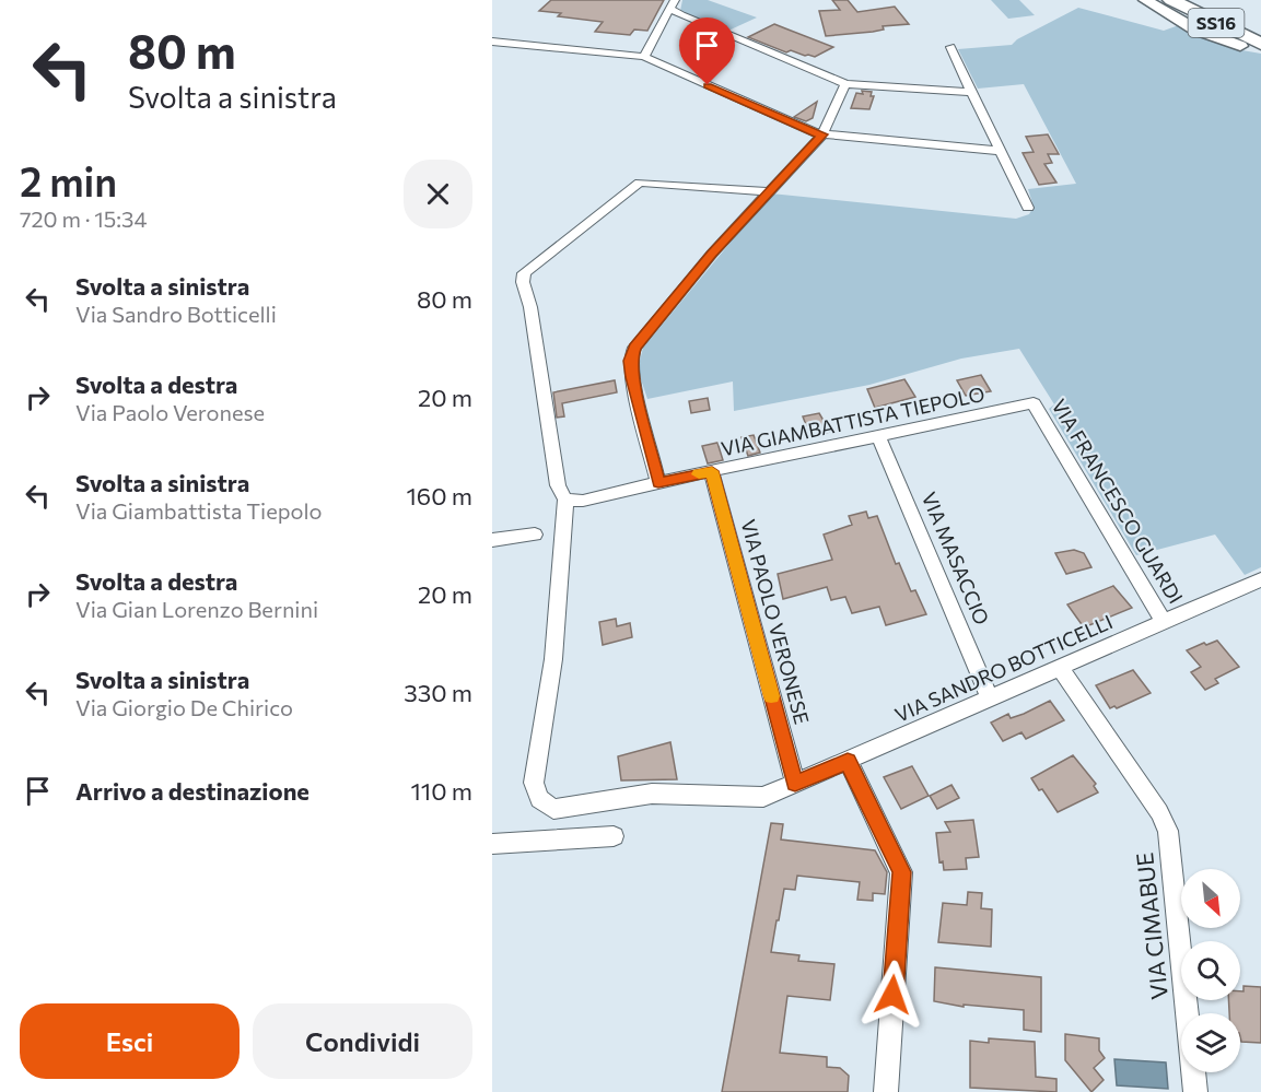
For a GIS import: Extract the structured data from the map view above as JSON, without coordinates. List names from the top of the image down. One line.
{"streets":{"highway":["SS16"],"street":["VIA GIAMBATTISTA TIEPOLO","VIA FRANCESCO GUARDI","VIA MASACCIO","VIA PAOLO VERONESE","VIA SANDRO BOTTICELLI","VIA CIMABUE"]},"crossings":[["VIA GIAMBATTISTA TIEPOLO","VIA FRANCESCO GUARDI"],["VIA GIAMBATTISTA TIEPOLO","VIA MASACCIO"],["VIA GIAMBATTISTA TIEPOLO","VIA PAOLO VERONESE"],["VIA GIAMBATTISTA TIEPOLO","VIA SANDRO BOTTICELLI"],["VIA FRANCESCO GUARDI","VIA SANDRO BOTTICELLI"],["VIA MASACCIO","VIA SANDRO BOTTICELLI"],["VIA PAOLO VERONESE","VIA SANDRO BOTTICELLI"],["VIA SANDRO BOTTICELLI","VIA CIMABUE"]],"north":"bottom right","page":{"turn":["80 m","Svolta a sinistra"],"heading":["2 min","720 m · 15:34"],"list":[{"name":"Svolta a sinistra","note":"Via Sandro Botticelli","value":"80 m"},{"name":"Svolta a destra","note":"Via Paolo Veronese","value":"20 m"},{"name":"Svolta a sinistra","note":"Via Giambattista Tiepolo","value":"160 m"},{"name":"Svolta a destra","note":"Via Gian Lorenzo Bernini","value":"20 m"},{"name":"Svolta a sinistra","note":"Via Giorgio De Chirico","value":"330 m"},{"name":"Arrivo a destinazione","value":"110 m"}],"buttons":["Esci","Condividi"]}}
